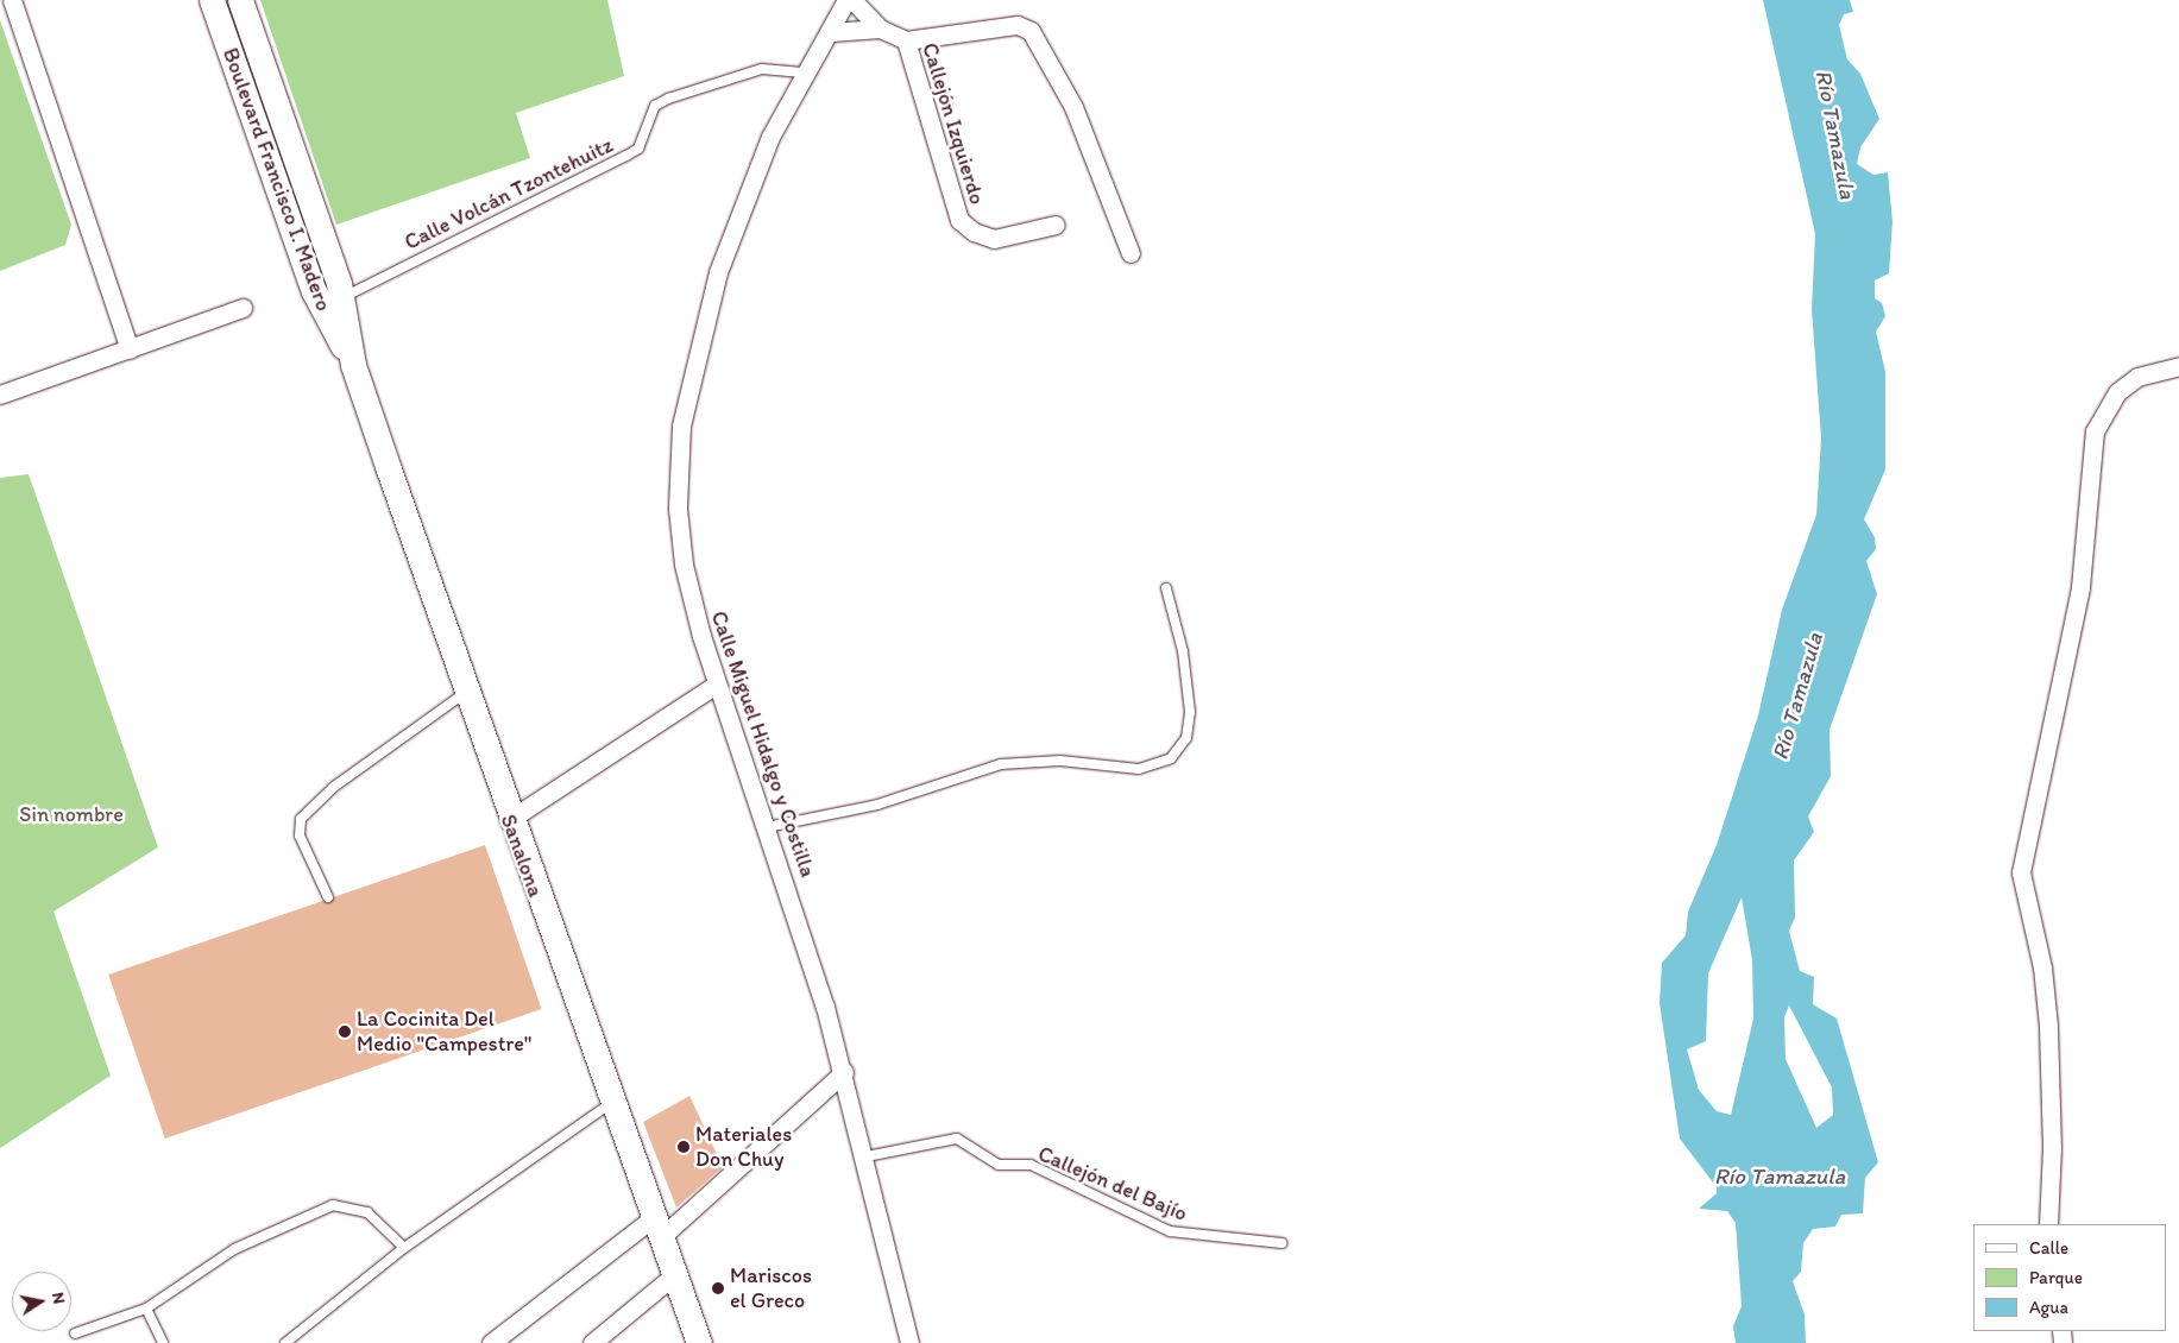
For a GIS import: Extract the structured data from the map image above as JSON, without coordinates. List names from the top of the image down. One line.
{"streets":{"main road":["Boulevard Francisco I. Madero","Sanalona"],"street":["Callejón Izquierdo","Calle Miguel Hidalgo y Costilla"],"lane":["Calle Volcán Tzontehuitz","Callejón del Bajío"]},"crossings":[["Boulevard Francisco I. Madero","Calle Volcán Tzontehuitz"],["Boulevard Francisco I. Madero","Sanalona"],["Calle Volcán Tzontehuitz","Calle Miguel Hidalgo y Costilla"],["Calle Miguel Hidalgo y Costilla","Callejón del Bajío"]],"water":["Río Tamazula"],"parks":["Sin nombre"],"places":["La Cocinita Del Medio \"Campestre\"","Materiales Don Chuy","Mariscos el Greco"],"legend":["Calle","Parque","Agua"],"north":"right"}
